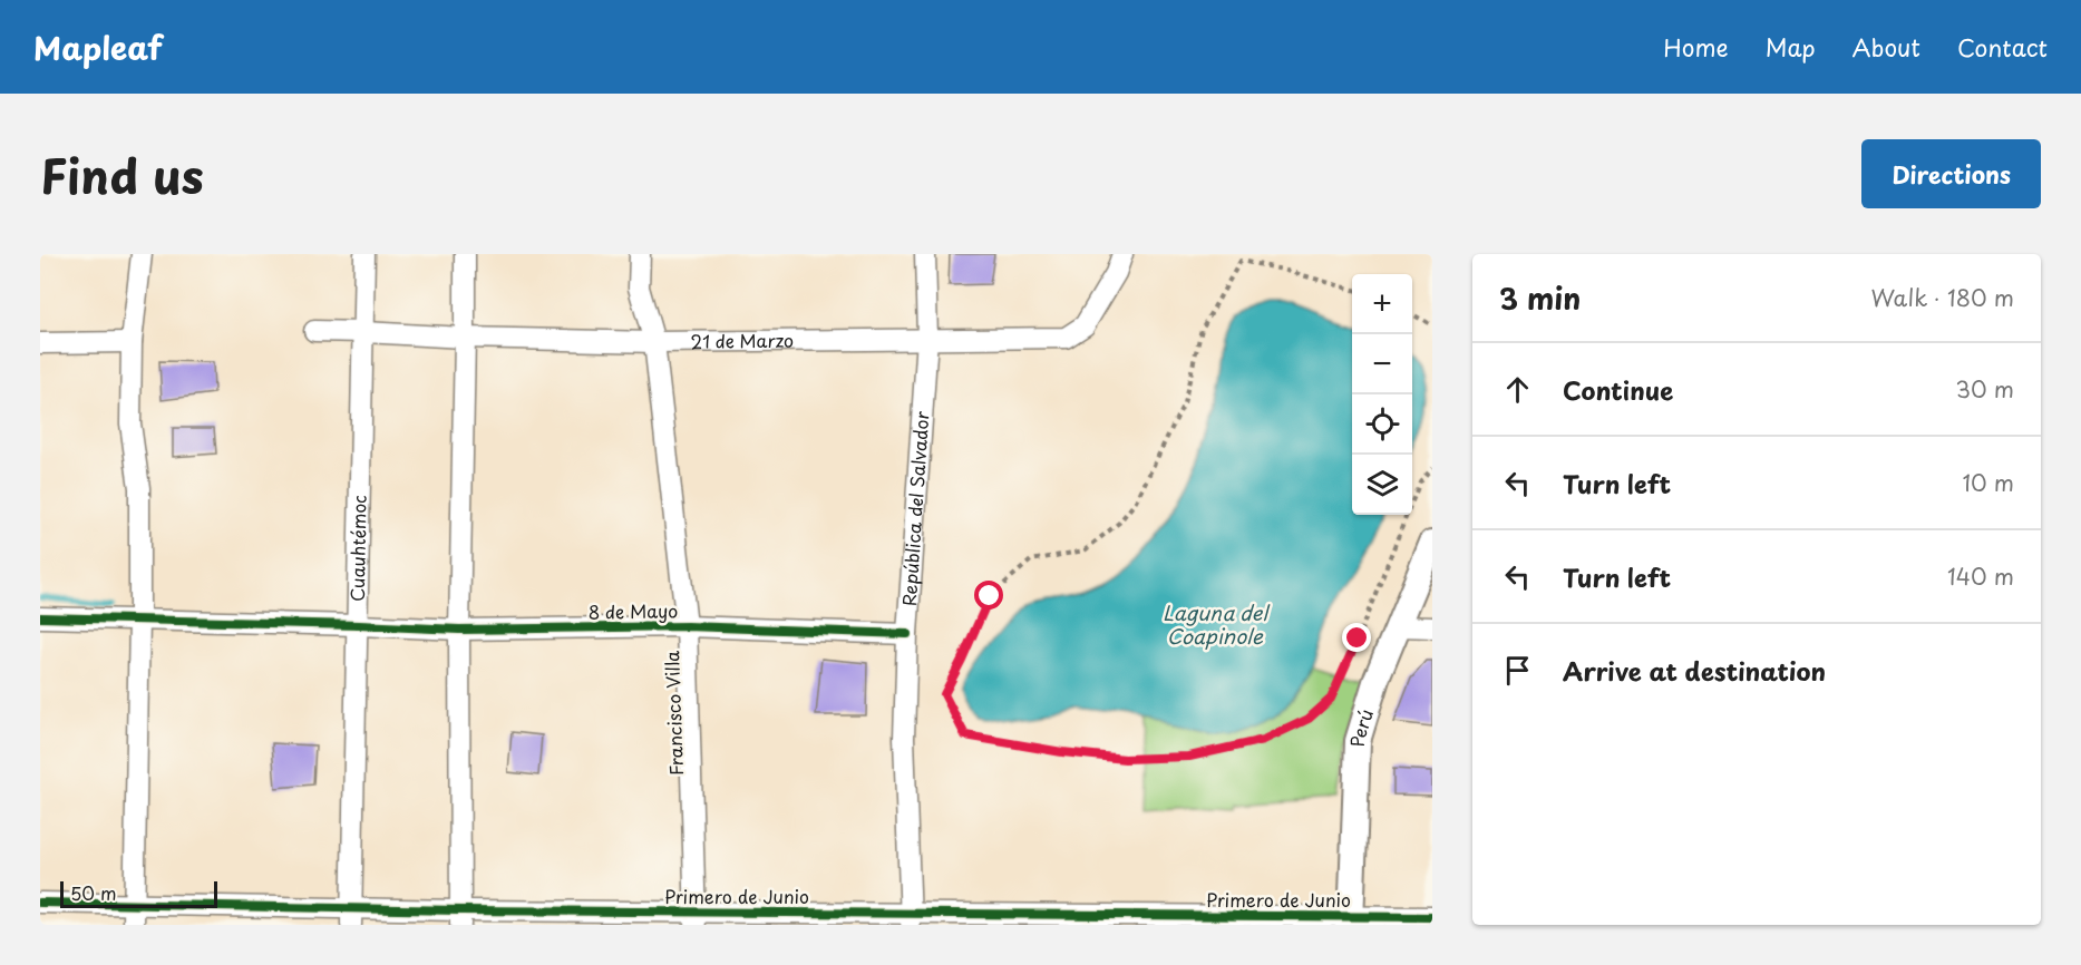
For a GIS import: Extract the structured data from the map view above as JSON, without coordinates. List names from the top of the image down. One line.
{"streets":{"street":["21 de Marzo","República del Salvador","Cuauhtémoc","8 de Mayo","Francisco Villa","Perú","Primero de Junio"]},"crossings":[["21 de Marzo","República del Salvador"],["21 de Marzo","Cuauhtémoc"],["21 de Marzo","Francisco Villa"],["República del Salvador","8 de Mayo"],["República del Salvador","Primero de Junio"],["Cuauhtémoc","8 de Mayo"],["Cuauhtémoc","Primero de Junio"],["8 de Mayo","Francisco Villa"],["Francisco Villa","Primero de Junio"],["Perú","Primero de Junio"]],"water":["Laguna del Coapinole"],"scale_bar":"50 m","page":{"header":"Mapleaf","nav":["Home","Map","About","Contact"],"title":"Find us","buttons":"Directions","heading":["3 min","Walk · 180 m"],"map_buttons":["+","−"],"list":[["Continue","30 m"],["Turn left","10 m"],["Turn left","140 m"],"Arrive at destination"],"scale":"50 m"}}
